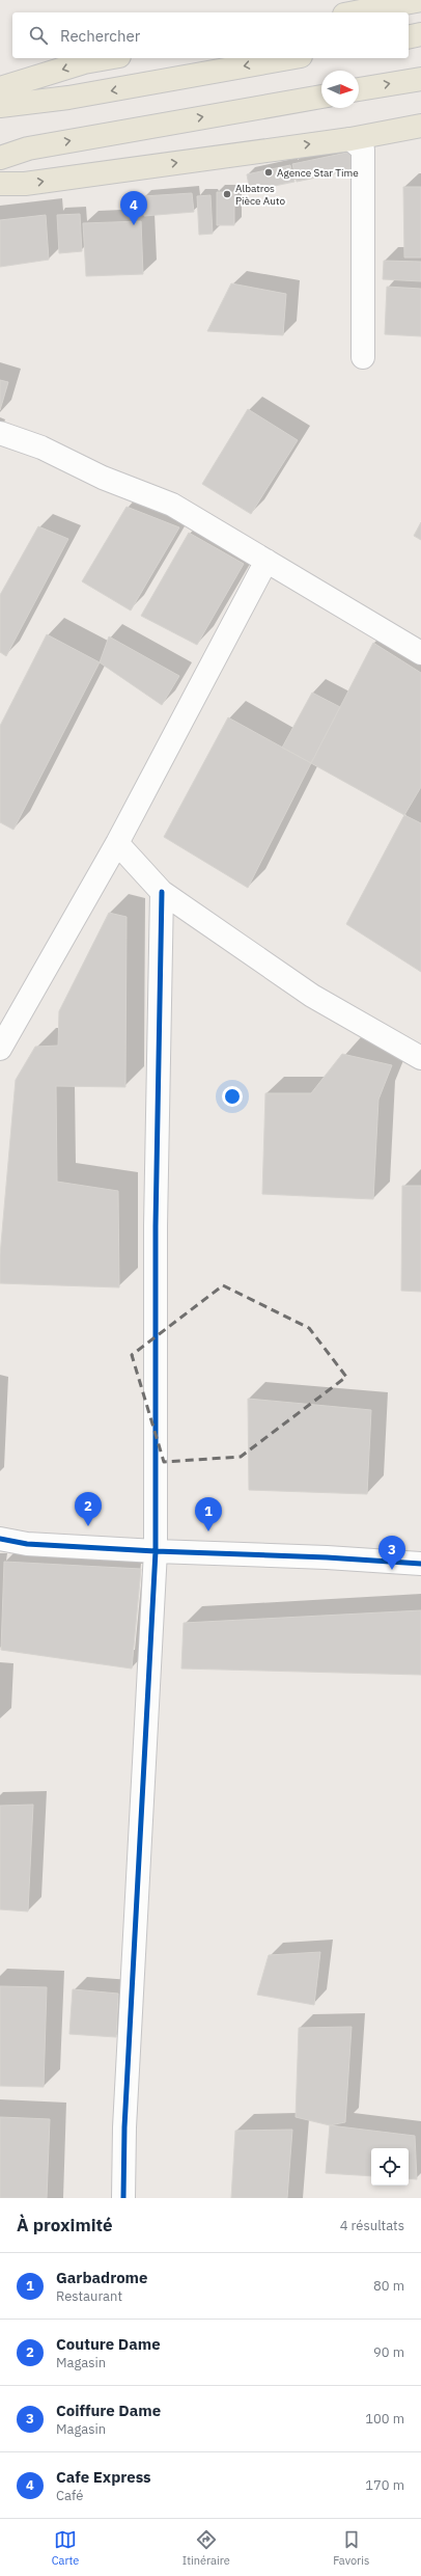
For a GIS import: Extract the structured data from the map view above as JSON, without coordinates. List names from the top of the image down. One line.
{"places":["Agence Star Time","Albatros Pièce Auto"],"north":"right","page":{"search":"Rechercher","pins":["4","2","1","3"],"heading":["À proximité","4 résultats"],"list":[{"mark":"1","name":"Garbadrome","note":"Restaurant","value":"80 m"},{"mark":"2","name":"Couture Dame","note":"Magasin","value":"90 m"},{"mark":"3","name":"Coiffure Dame","note":"Magasin","value":"100 m"},{"mark":"4","name":"Cafe Express","note":"Café","value":"170 m"}],"nav":["Carte","Itinéraire","Favoris"]}}
